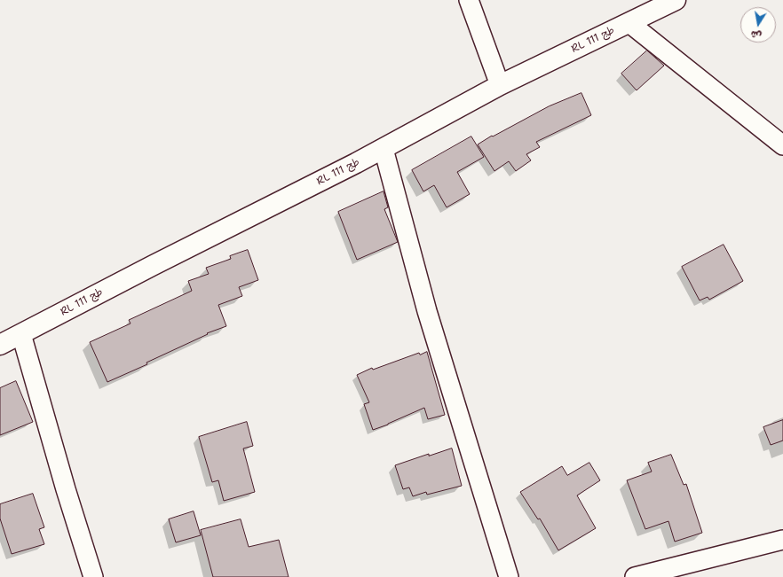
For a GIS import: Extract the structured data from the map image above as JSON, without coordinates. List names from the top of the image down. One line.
{"streets":{"street":["RL طج 111"]},"north":"bottom"}
